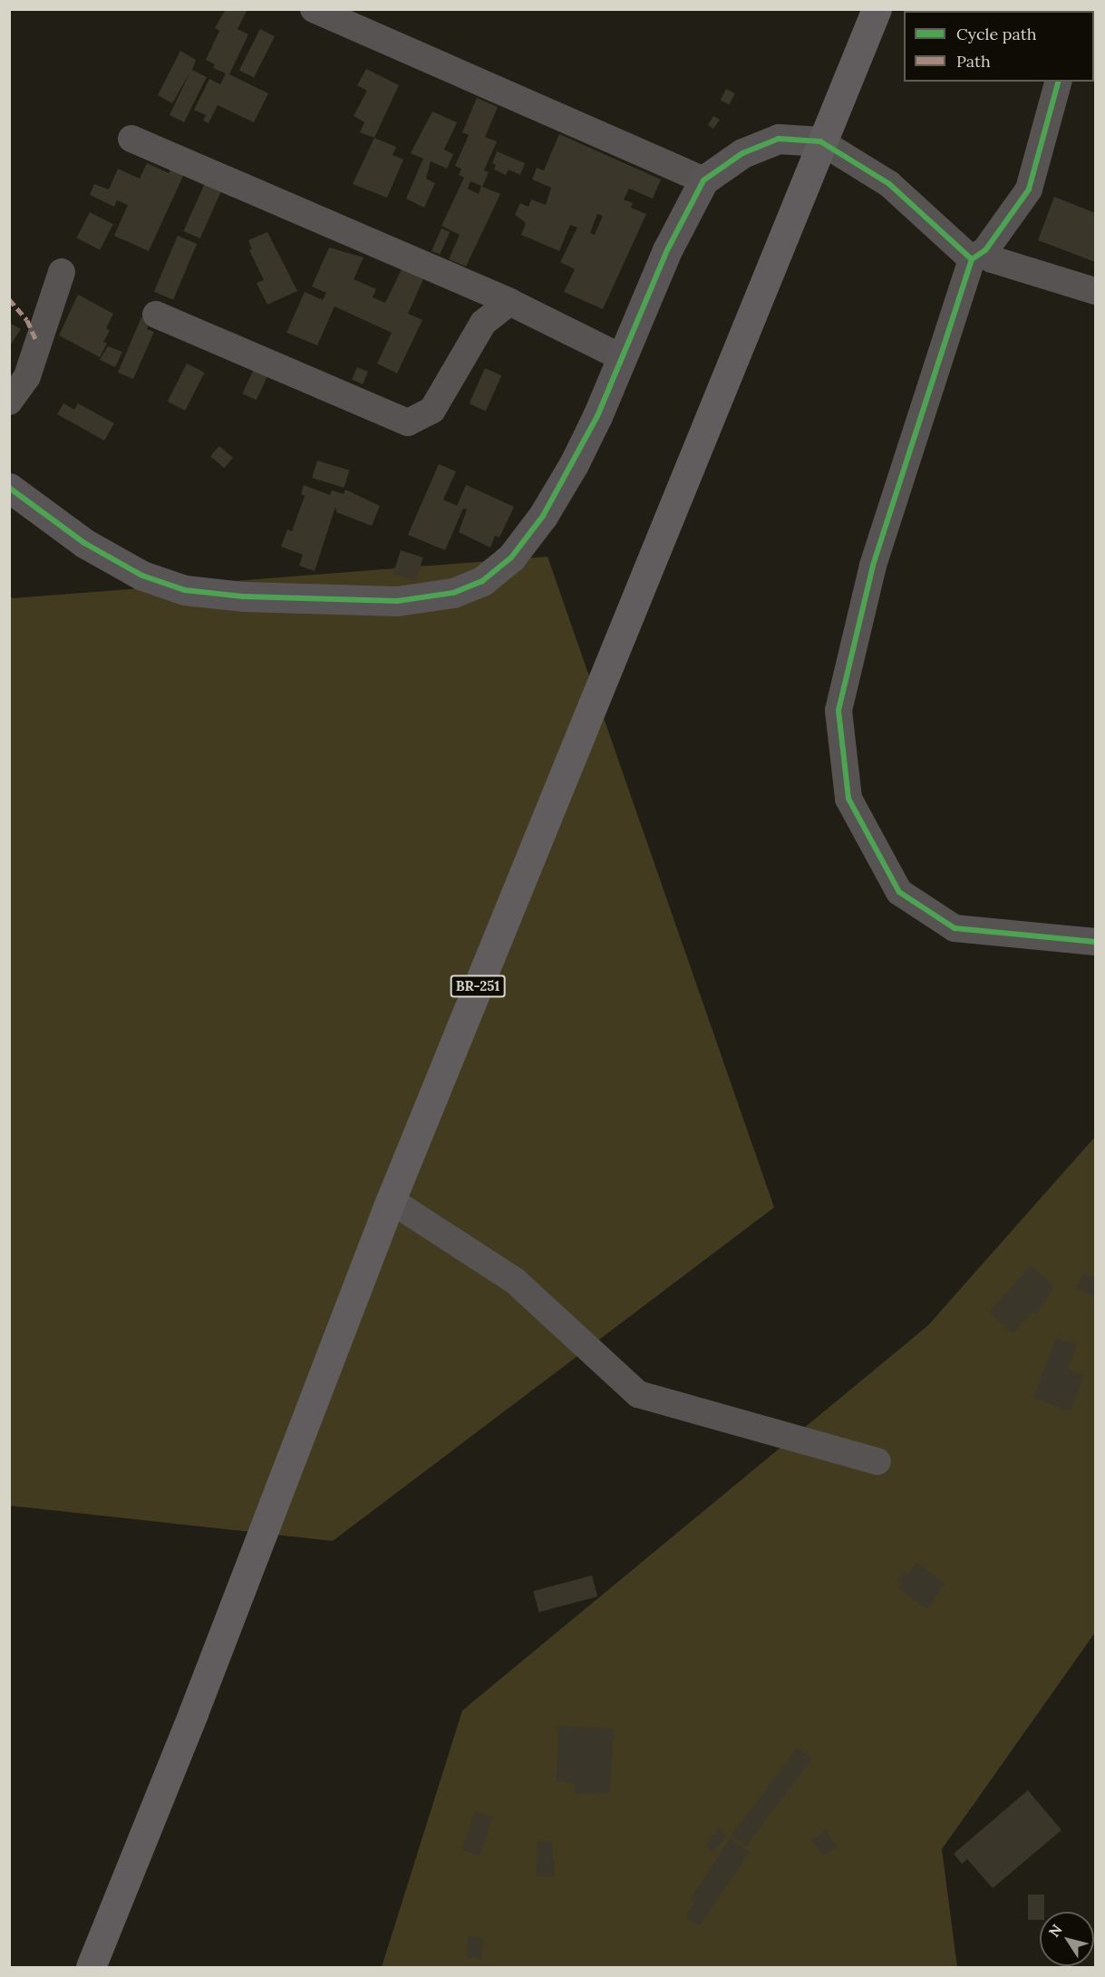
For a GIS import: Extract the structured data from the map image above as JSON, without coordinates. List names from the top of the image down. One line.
{"streets":{"main road":["BR-251"]},"legend":["Cycle path","Path"],"north":"top left"}
